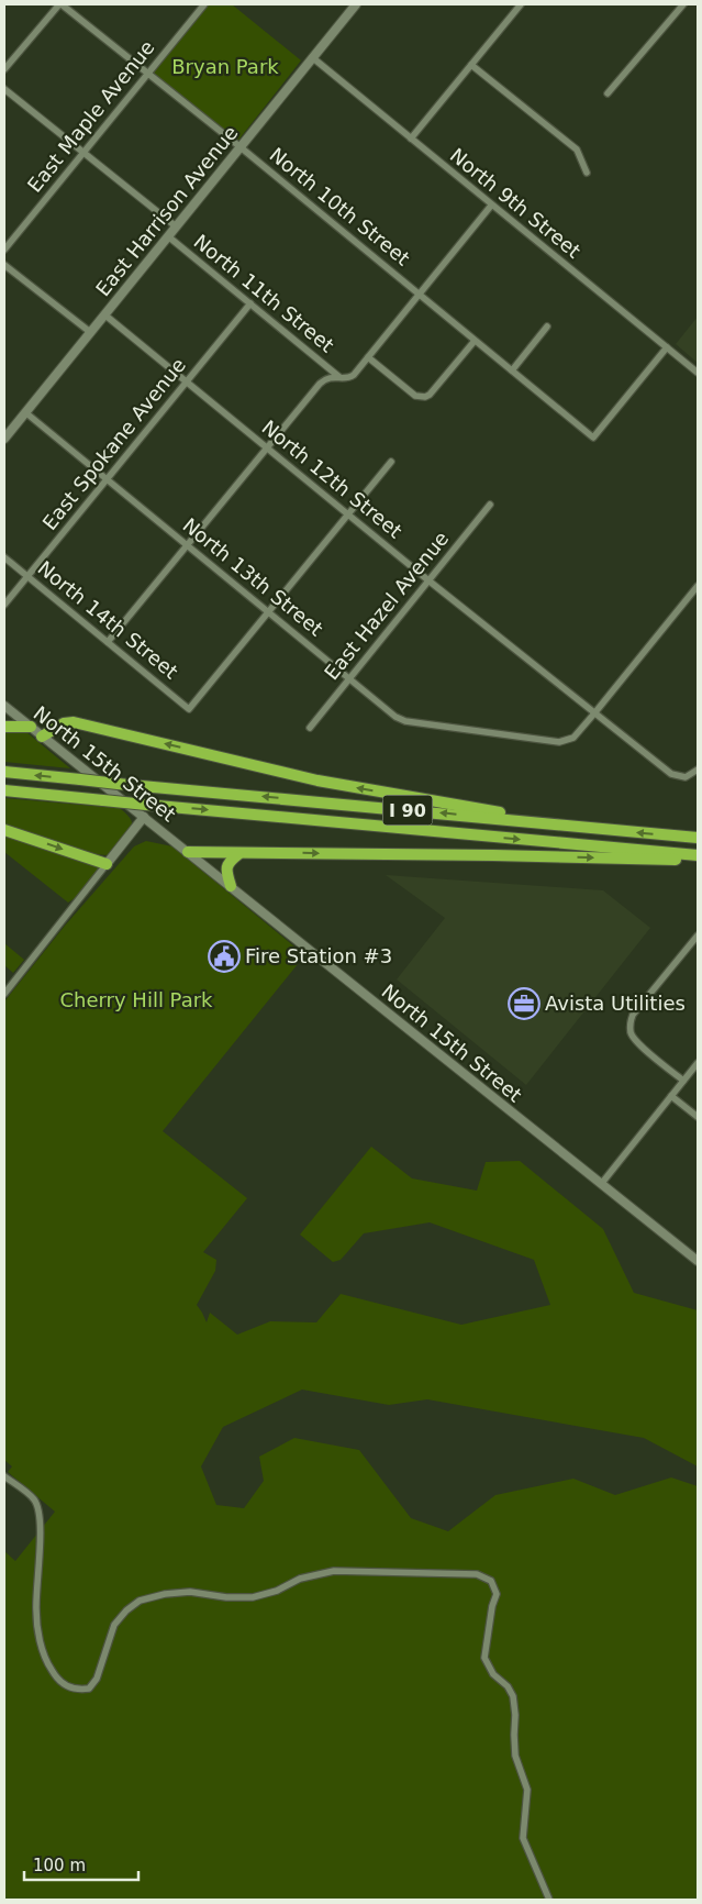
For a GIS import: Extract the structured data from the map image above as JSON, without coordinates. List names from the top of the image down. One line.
{"streets":{"highway":["I 90"],"main road":["East Harrison Avenue","North 15th Street"],"street":["East Maple Avenue","North 9th Street","North 10th Street","North 11th Street","East Spokane Avenue","North 12th Street","North 13th Street","East Hazel Avenue","North 14th Street"]},"crossings":[["East Maple Avenue","North 10th Street"],["East Maple Avenue","North 11th Street"],["North 9th Street","North 10th Street"],["North 9th Street","East Harrison Avenue"],["North 10th Street","East Harrison Avenue"],["East Harrison Avenue","North 11th Street"],["East Harrison Avenue","North 12th Street"],["East Harrison Avenue","North 13th Street"],["North 11th Street","East Spokane Avenue"],["East Spokane Avenue","North 12th Street"],["East Spokane Avenue","North 13th Street"],["East Spokane Avenue","North 14th Street"],["North 12th Street","North 13th Street"],["North 12th Street","East Hazel Avenue"],["North 13th Street","East Hazel Avenue"],["North 13th Street","North 14th Street"]],"parks":["Bryan Park","Cherry Hill Park"],"places":{"public building":["Fire Station #3"],"office":["Avista Utilities"]},"scale_bar":"100 m"}
